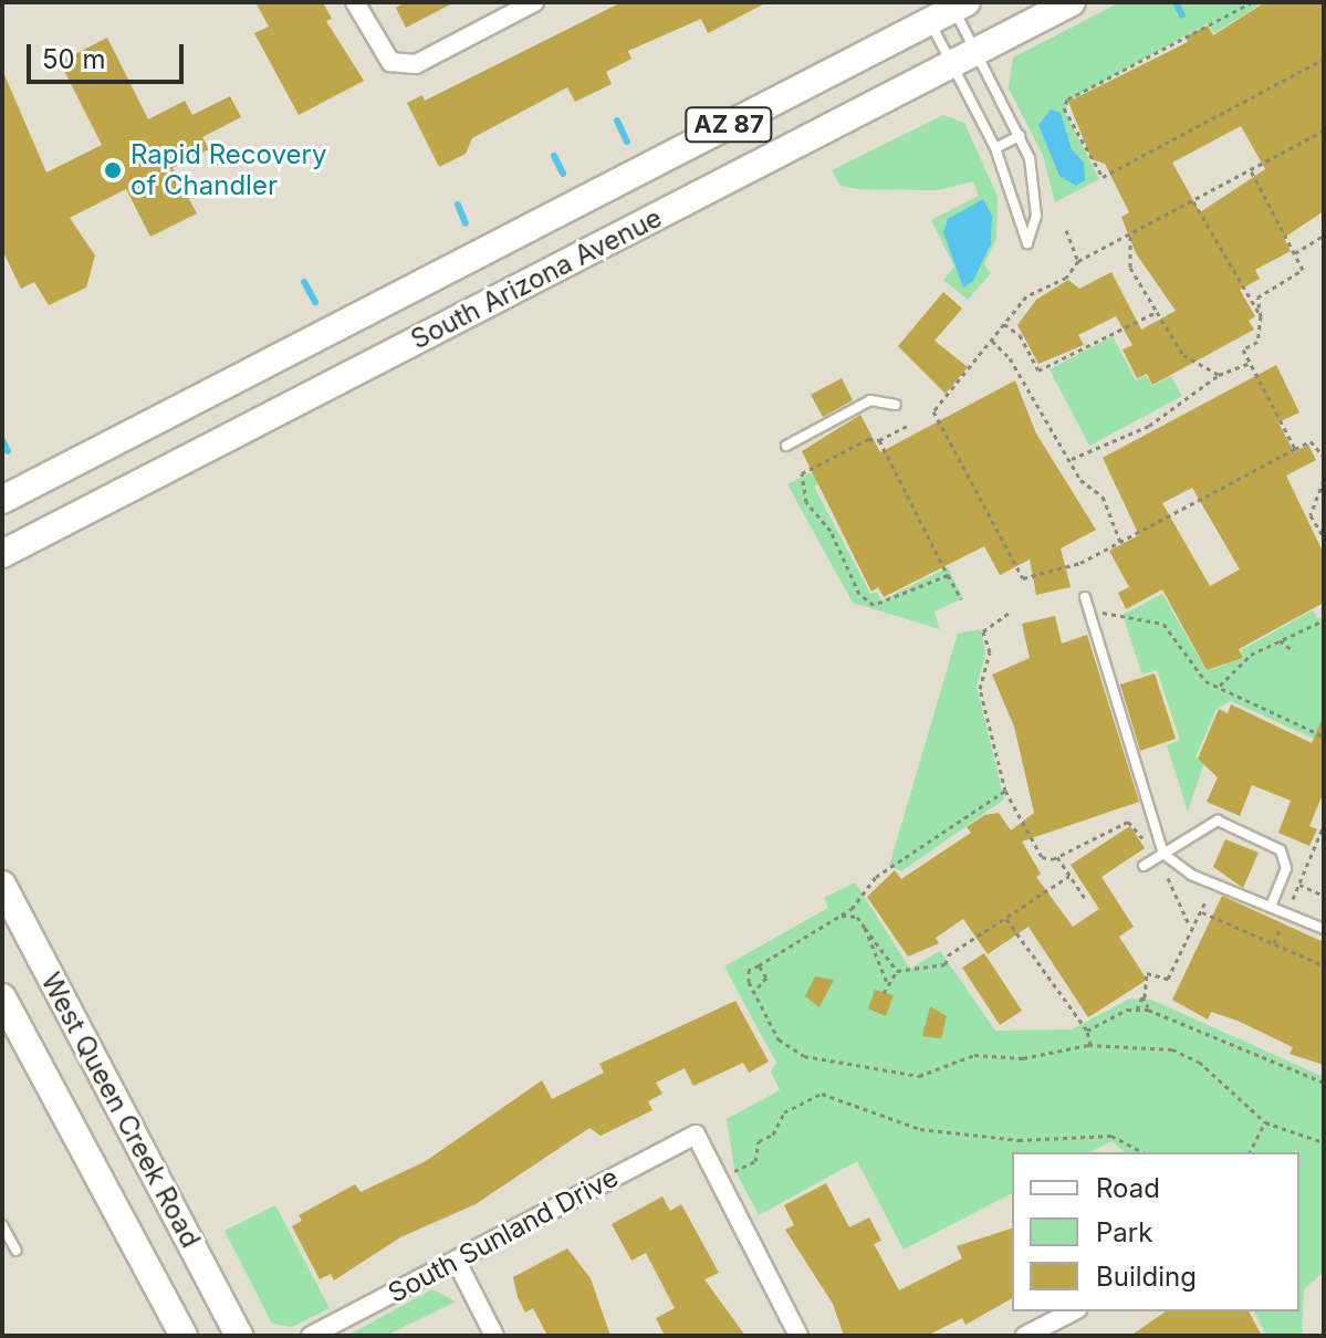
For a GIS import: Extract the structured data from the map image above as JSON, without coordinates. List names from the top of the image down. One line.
{"streets":{"main road":["AZ 87","South Arizona Avenue","West Queen Creek Road"],"street":["South Sunland Drive"]},"places":["Rapid Recovery of Chandler"],"legend":["Road","Park","Building"],"scale_bar":"50 m"}
